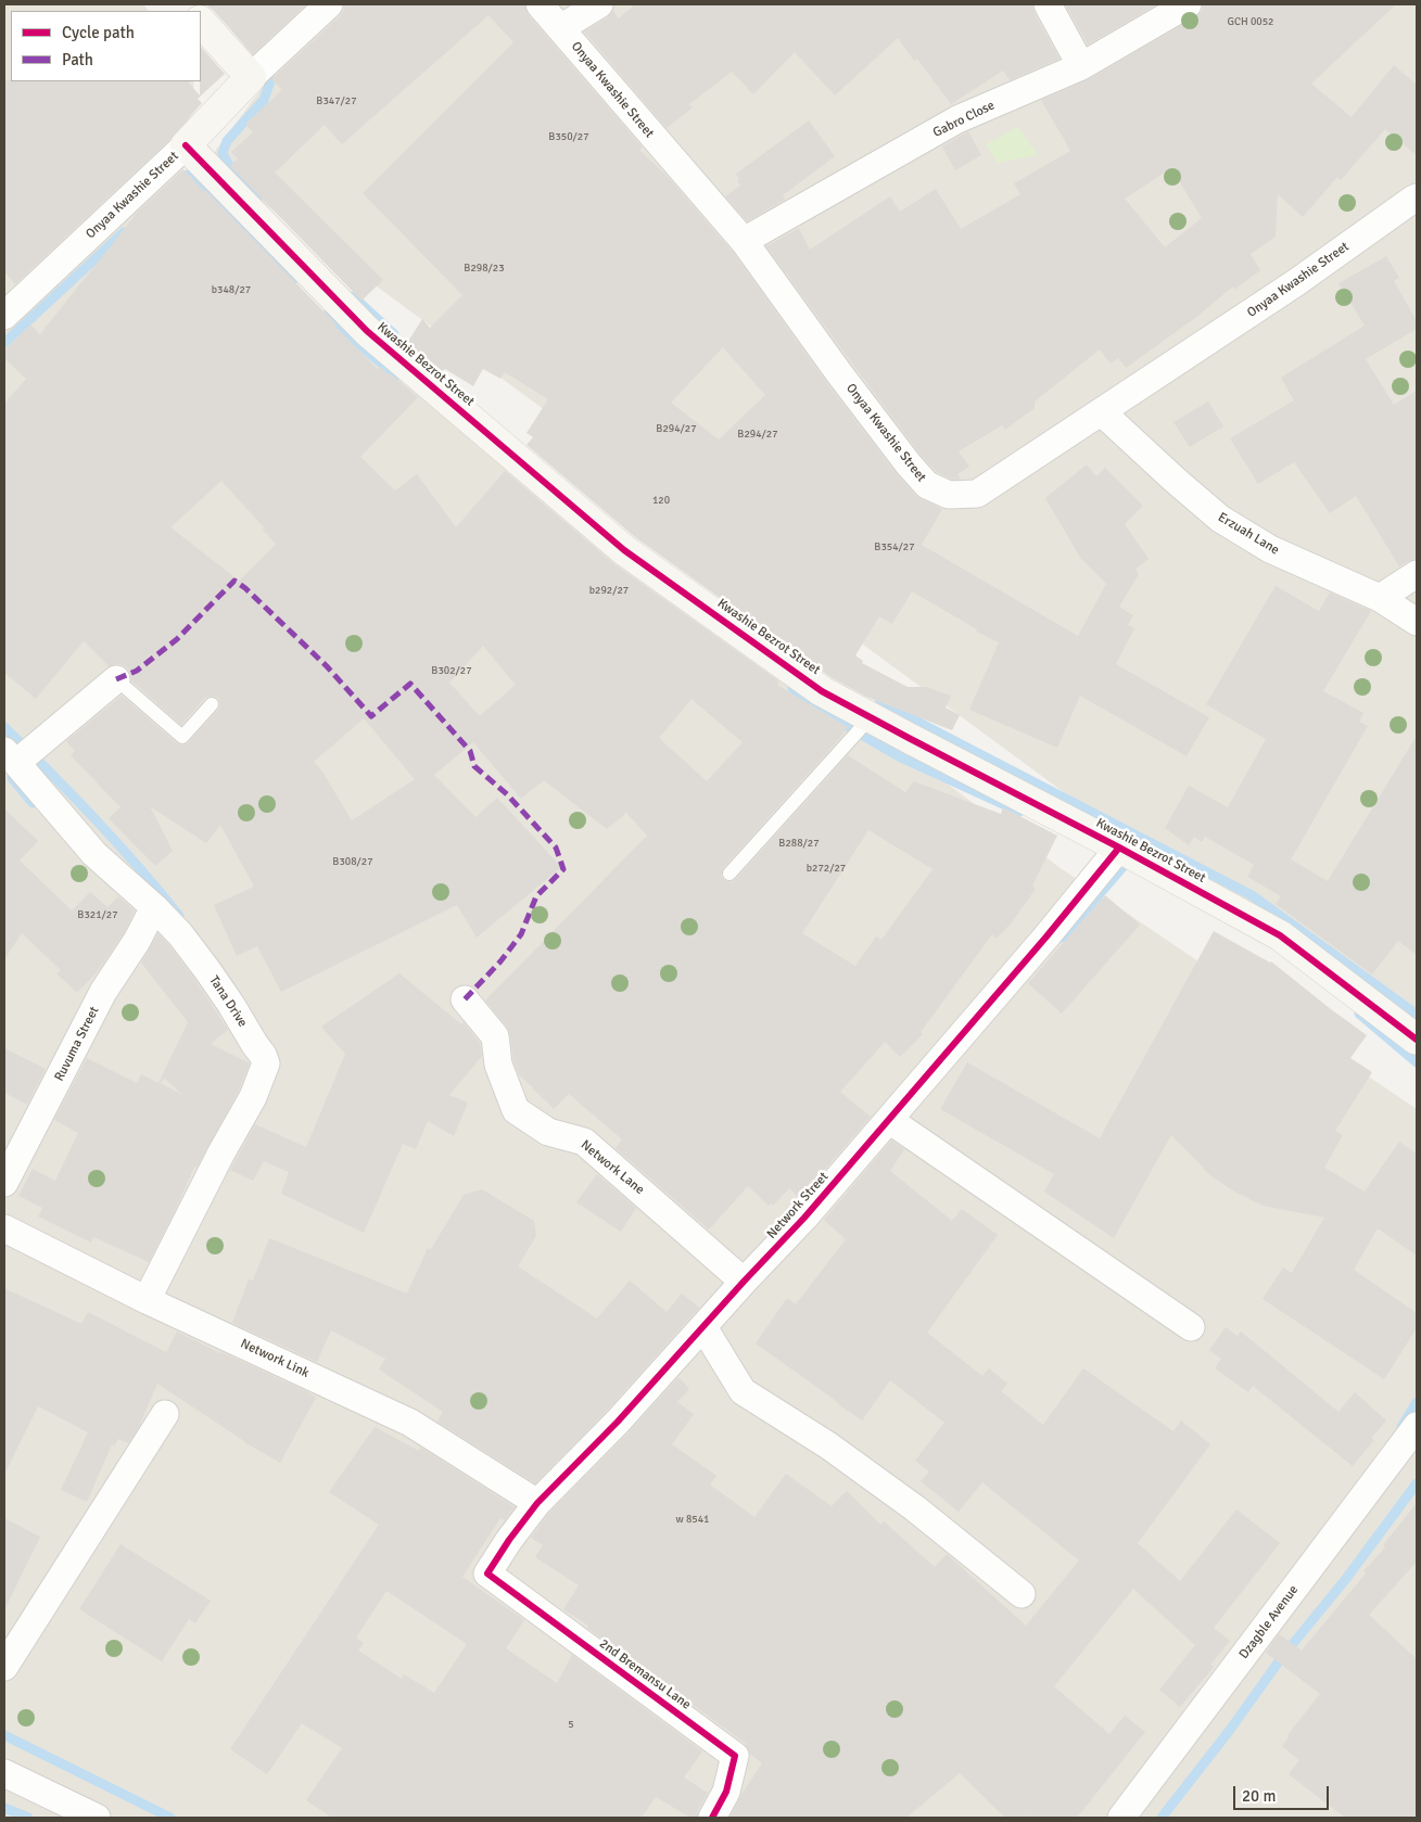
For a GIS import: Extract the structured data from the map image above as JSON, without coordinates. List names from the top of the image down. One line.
{"streets":{"street":["Onyaa Kwashie Street","Gabro Close","Kwashie Bezrot Street","Erzuah Lane","Tana Drive","Ruvuma Street","Network Lane","Network Street","Network Link","Dzagble Avenue","2nd Bremansu Lane"]},"crossings":[["Onyaa Kwashie Street","Gabro Close"],["Onyaa Kwashie Street","Kwashie Bezrot Street"],["Onyaa Kwashie Street","Erzuah Lane"],["Kwashie Bezrot Street","Network Street"],["Tana Drive","Ruvuma Street"],["Tana Drive","Network Link"],["Network Lane","Network Street"],["Network Street","Network Link"],["Network Street","2nd Bremansu Lane"]],"house_numbers":["GCH 0052","B347/27","B350/27","B298/23","b348/27","B294/27","B294/27","120","B354/27","b292/27","B302/27","B288/27","B308/27","b272/27","B321/27","w 8541","5"],"legend":["Cycle path","Path"],"scale_bar":"20 m"}
